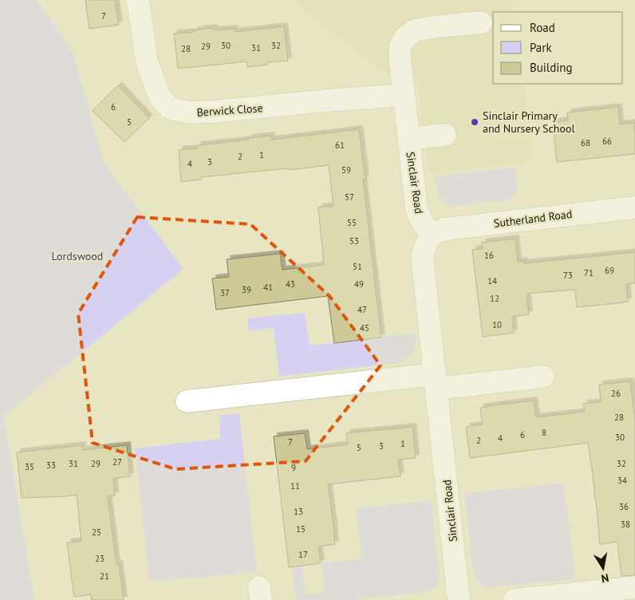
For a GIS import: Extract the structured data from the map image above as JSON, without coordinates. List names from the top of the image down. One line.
{"streets":{"street":["Berwick Close","Sinclair Road","Sutherland Road"]},"crossings":[["Berwick Close","Sinclair Road"],["Sinclair Road","Sutherland Road"]],"parks":["Lordswood"],"places":["Sinclair Primary and Nursery School"],"house_numbers":["7","30","32","29","31","28","6","5","66","68","61","1","2","3","4","59","57","55","53","16","51","69","71","73","14","43","49","41","39","37","12","47","10","45","26","28","8","6","30","4","2","7","1","3","5","27","31","29","32","33","35","9","34","11","36","13","38","15","25","17","23","21"],"legend":["Road","Park","Building"],"north":"bottom"}
